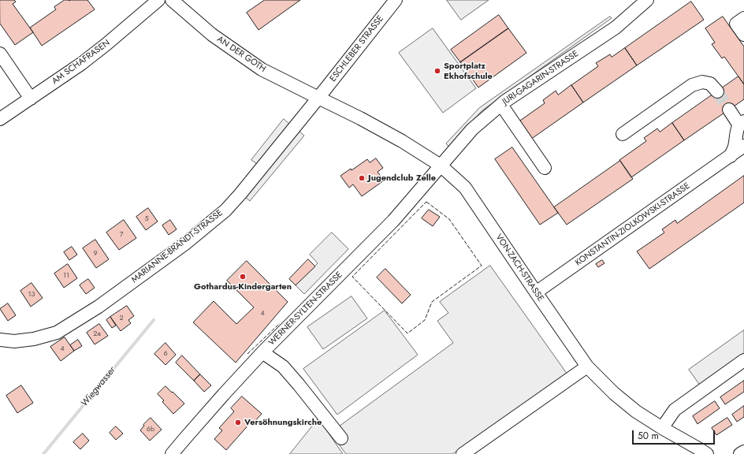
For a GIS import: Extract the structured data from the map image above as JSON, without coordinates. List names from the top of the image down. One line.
{"streets":{"street":["ESCHLEBER STRASSE","AN DER GOTH","AM SCHAFRASEN","JURI-GAGARIN-STRASSE","KONSTANTIN-ZIOLKOWSKI-STRASSE","MARIANNE-BRANDT-STRASSE","VON-ZACH-STRASSE","WERNER-SYLTEN-STRASSE"]},"crossings":[["ESCHLEBER STRASSE","AN DER GOTH"],["ESCHLEBER STRASSE","MARIANNE-BRANDT-STRASSE"],["ESCHLEBER STRASSE","VON-ZACH-STRASSE"],["AN DER GOTH","MARIANNE-BRANDT-STRASSE"],["AN DER GOTH","VON-ZACH-STRASSE"],["JURI-GAGARIN-STRASSE","VON-ZACH-STRASSE"],["JURI-GAGARIN-STRASSE","WERNER-SYLTEN-STRASSE"],["KONSTANTIN-ZIOLKOWSKI-STRASSE","VON-ZACH-STRASSE"],["MARIANNE-BRANDT-STRASSE","VON-ZACH-STRASSE"],["VON-ZACH-STRASSE","WERNER-SYLTEN-STRASSE"]],"water":["Wiegwasser"],"places":["Sportplatz Ekhofschule","Jugendclub Zelle","Gothardus-Kindergarten","Versöhnungskirche"],"house_numbers":["5","7","9","11","13","4","2","2a","4","6","6b"],"scale_bar":"50 m"}
